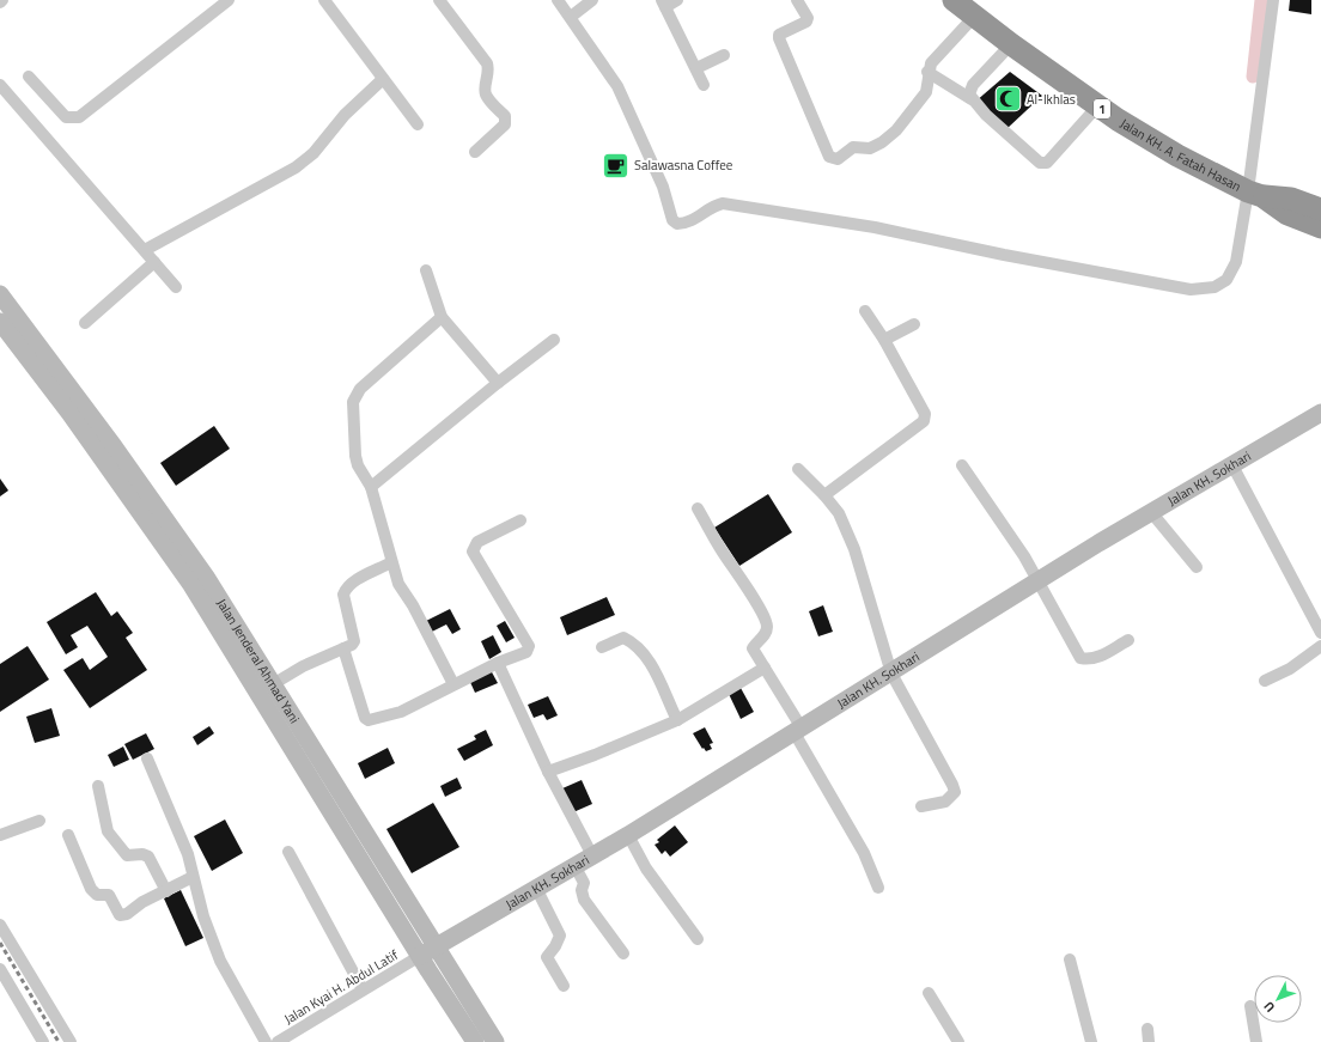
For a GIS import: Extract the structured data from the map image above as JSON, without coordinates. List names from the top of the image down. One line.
{"streets":{"highway":["1","Jalan KH. A. Fatah Hasan"],"main road":["Jalan KH. Sokhari","Jalan Jenderal Ahmad Yani"],"street":["Jalan Kyai H. Abdul Latif"]},"crossings":[["1","Jalan KH. A. Fatah Hasan"],["Jalan KH. Sokhari","Jalan Jenderal Ahmad Yani"],["Jalan KH. Sokhari","Jalan Kyai H. Abdul Latif"],["Jalan Jenderal Ahmad Yani","Jalan Kyai H. Abdul Latif"]],"places":{"mosque":["Al-Ikhlas"],"cafe":["Salawasna Coffee"]},"north":"bottom left"}
